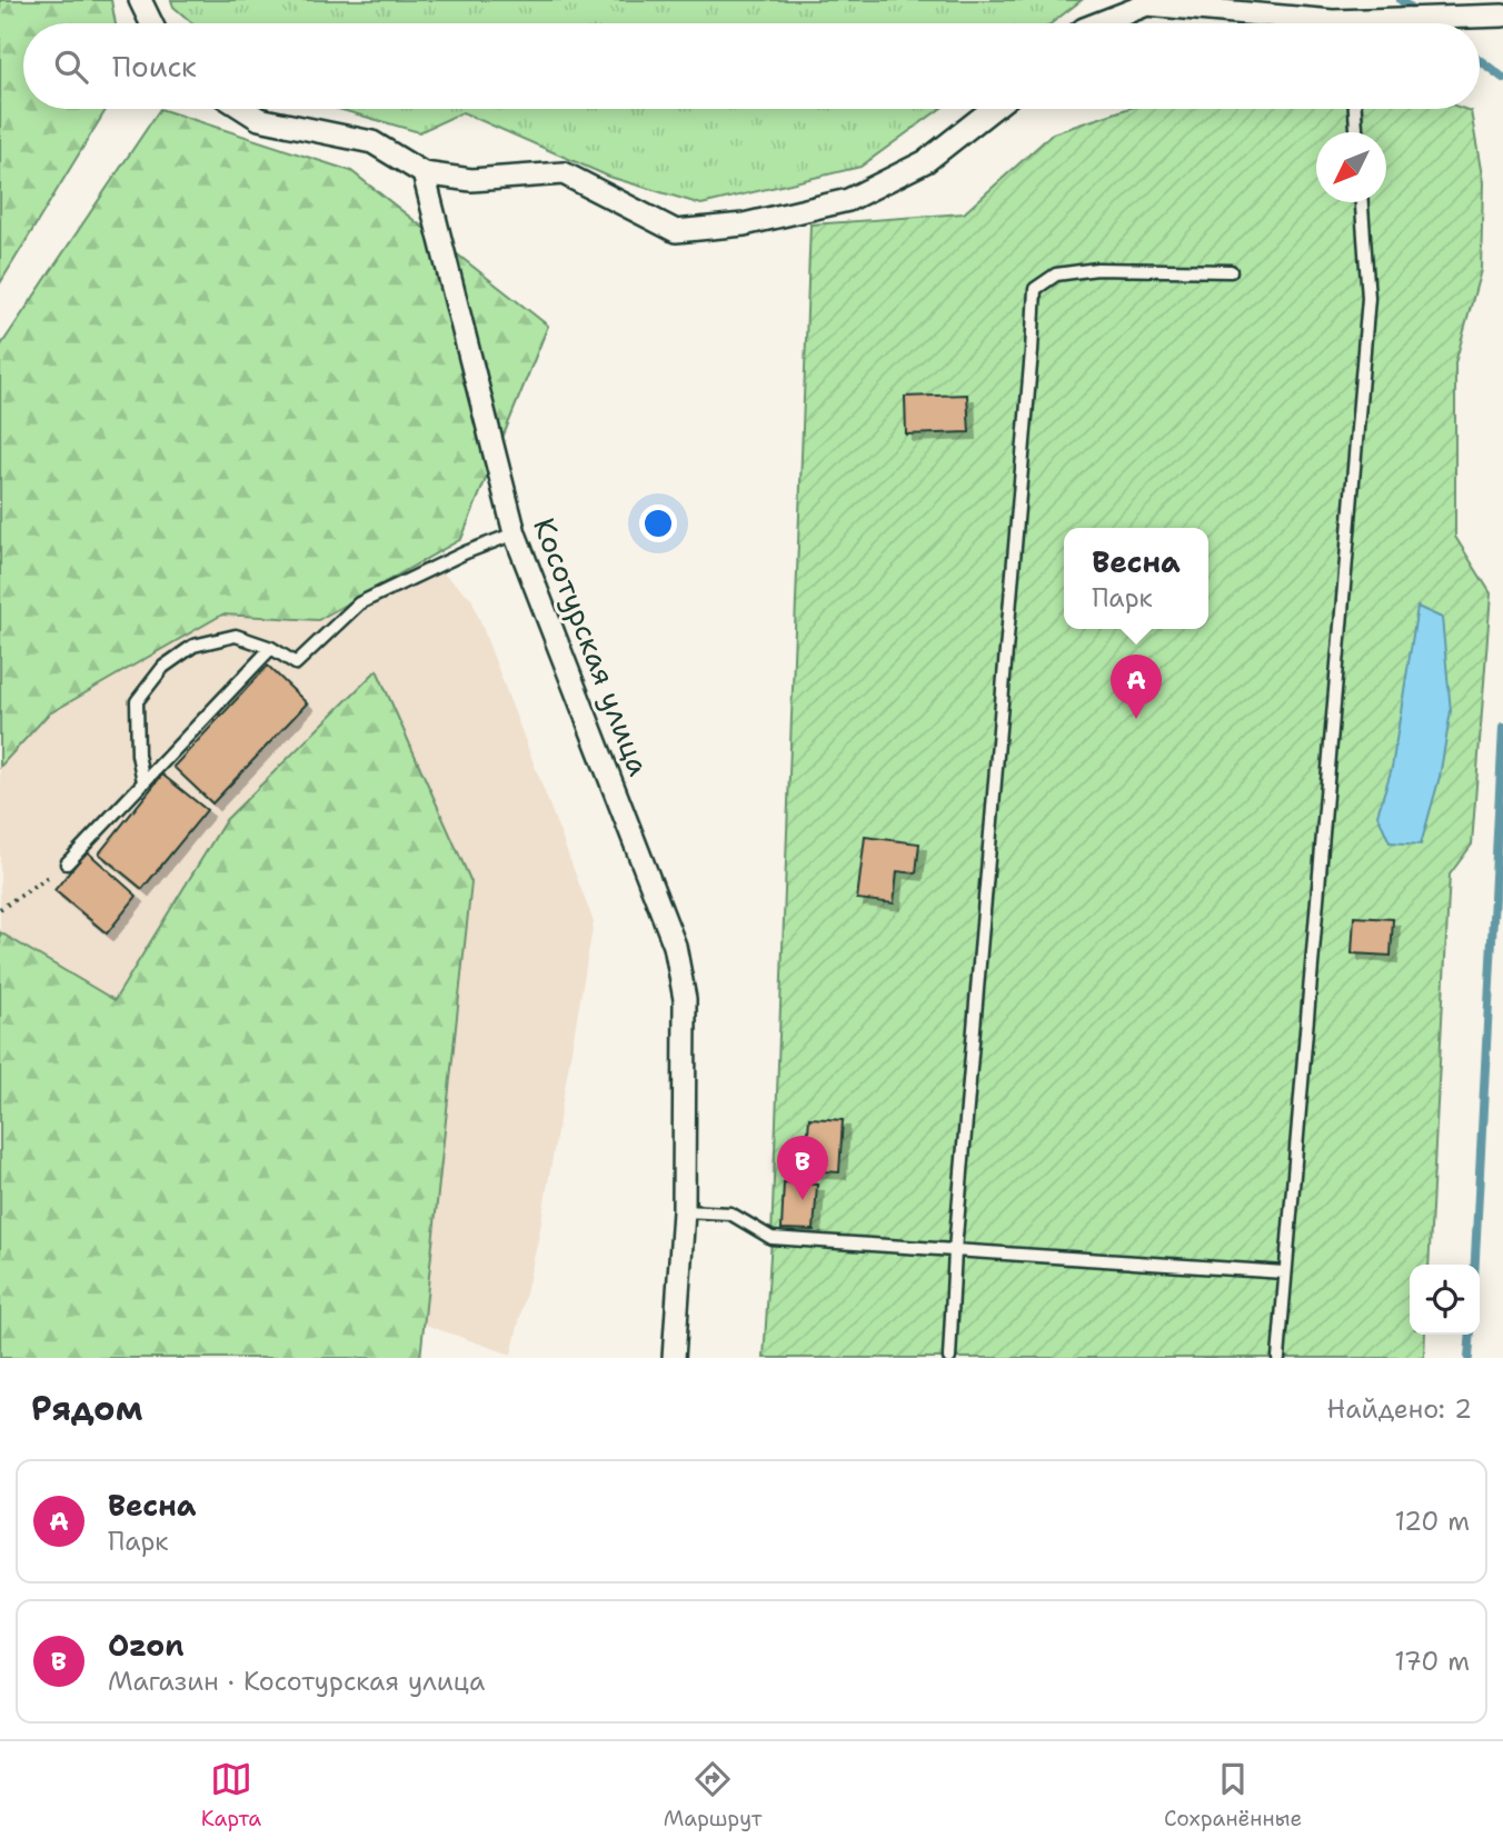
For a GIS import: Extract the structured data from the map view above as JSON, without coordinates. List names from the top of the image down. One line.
{"streets":{"street":["Косотурская улица"]},"north":"bottom left","page":{"search":"Поиск","popup":["Весна","Парк"],"pins":["A","B"],"heading":["Рядом","Найдено: 2"],"list":[{"mark":"A","name":"Весна","note":"Парк","value":"120 m"},{"mark":"B","name":"Ozon","note":"Магазин · Косотурская улица","value":"170 m"}],"nav":["Карта","Маршрут","Сохранённые"]}}
